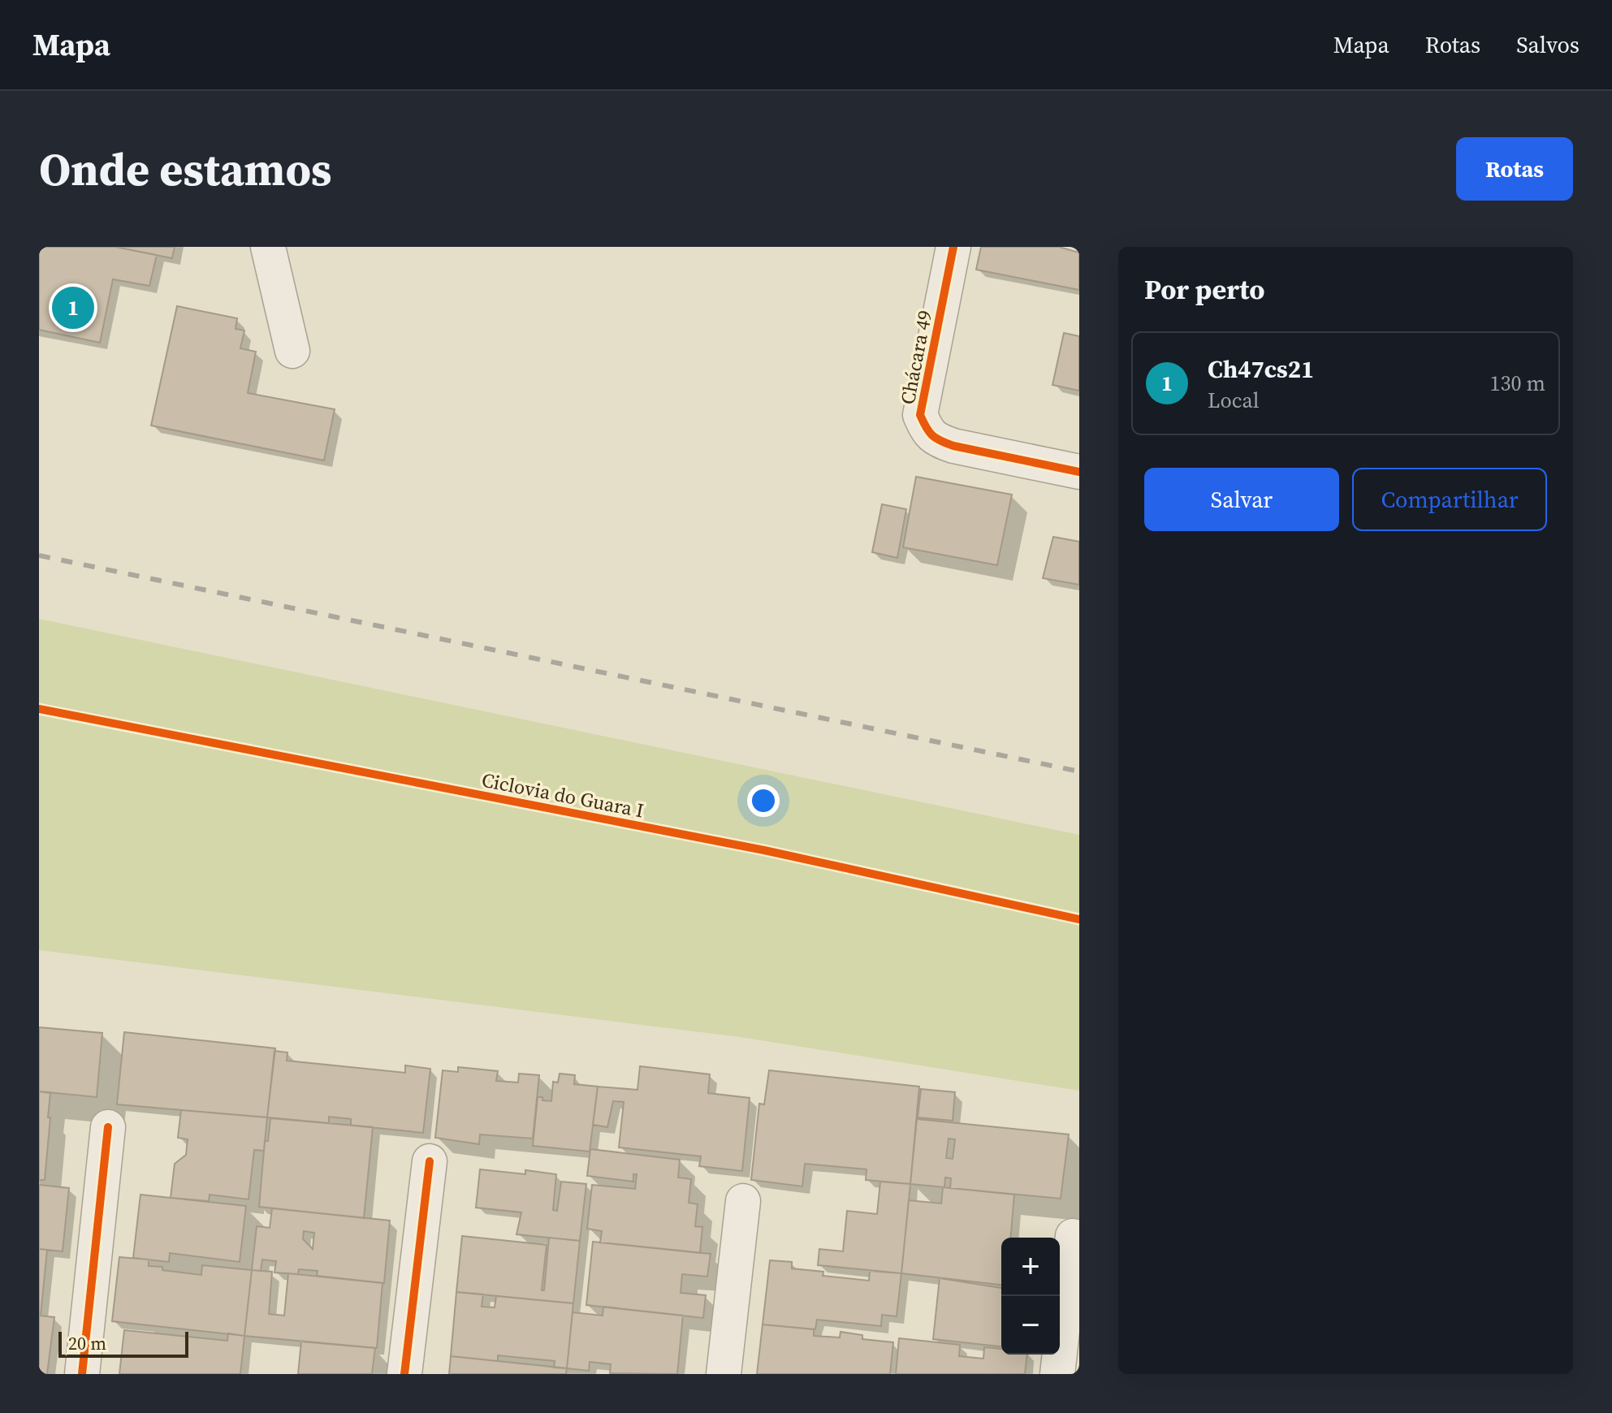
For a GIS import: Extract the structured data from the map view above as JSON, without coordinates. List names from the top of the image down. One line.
{"streets":{"street":["Chácara 49"],"cycle path":["Ciclovia do Guara I"]},"scale_bar":"20 m","page":{"header":"Mapa","nav":["Mapa","Rotas","Salvos"],"buttons":["Rotas",["Salvar","Compartilhar"]],"title":"Onde estamos","heading":"Por perto","pins":"1","list":[{"mark":"1","name":"Ch47cs21","note":"Local","value":"130 m"}],"map_buttons":["+","−"],"scale":"20 m"}}
